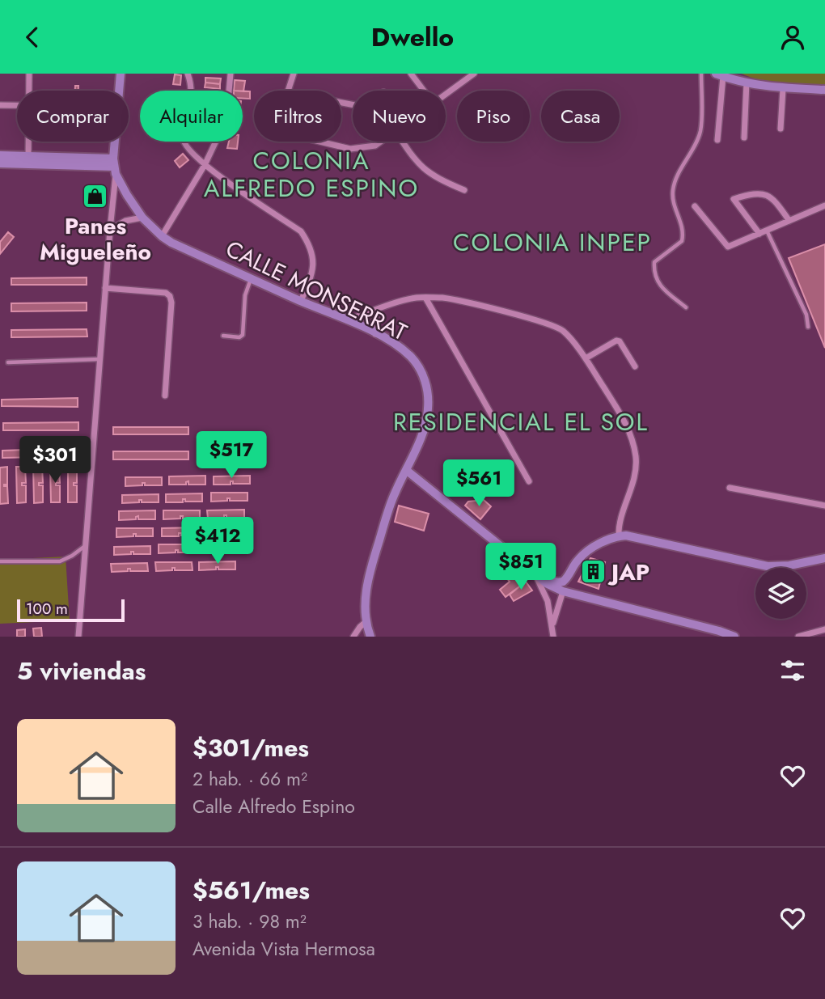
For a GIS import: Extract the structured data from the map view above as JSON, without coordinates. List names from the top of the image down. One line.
{"streets":{"street":["CALLE MONSERRAT"]},"districts":["COLONIA ALFREDO ESPINO","COLONIA INPEP","RESIDENCIAL EL SOL"],"places":{"shop":["Panes Migueleño"],"building":["JAP"]},"scale_bar":"100 m","page":{"header":"Dwello","chip":["Comprar","Alquilar","Filtros","Nuevo","Piso","Casa"],"price":["$517","$301","$561","$412","$851"],"scale":"100 m","heading":"5 viviendas","list":[{"name":"$301/mes","note":"2 hab. · 66 m² · Calle Alfredo Espino"},{"name":"$561/mes","note":"3 hab. · 98 m² · Avenida Vista Hermosa"}]}}
